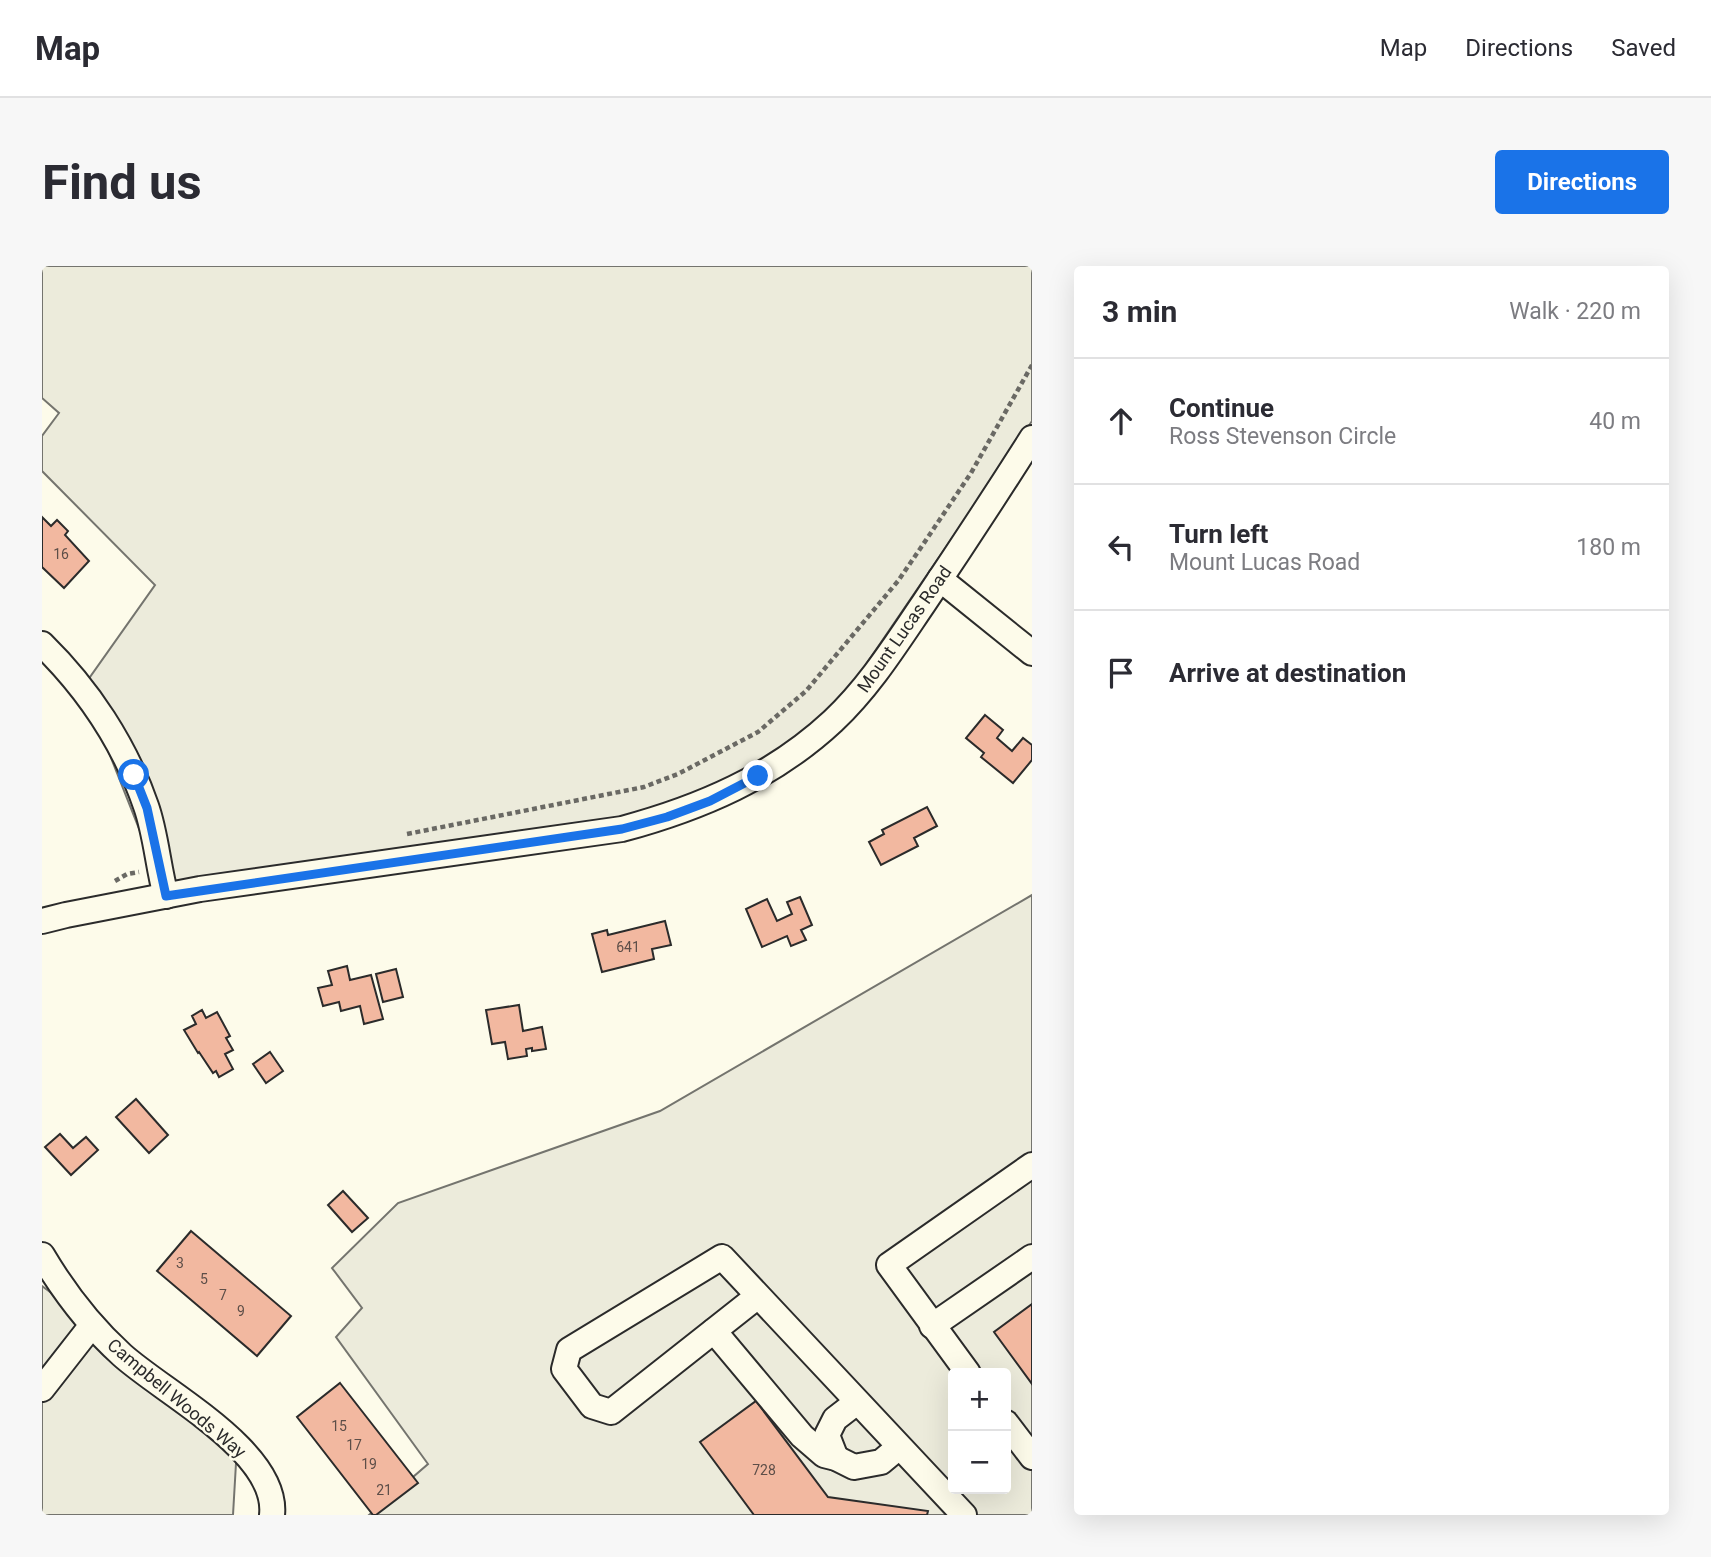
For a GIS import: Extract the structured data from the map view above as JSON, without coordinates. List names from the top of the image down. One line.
{"streets":{"street":["Mount Lucas Road","Campbell Woods Way"]},"house_numbers":["16","641","3","5","7","9","15","17","19","728","21"],"page":{"header":"Map","nav":["Map","Directions","Saved"],"buttons":"Directions","title":"Find us","heading":["3 min","Walk · 220 m"],"list":[["Continue","Ross Stevenson Circle","40 m"],["Turn left","Mount Lucas Road","180 m"],"Arrive at destination"],"map_buttons":["+","−"]}}
